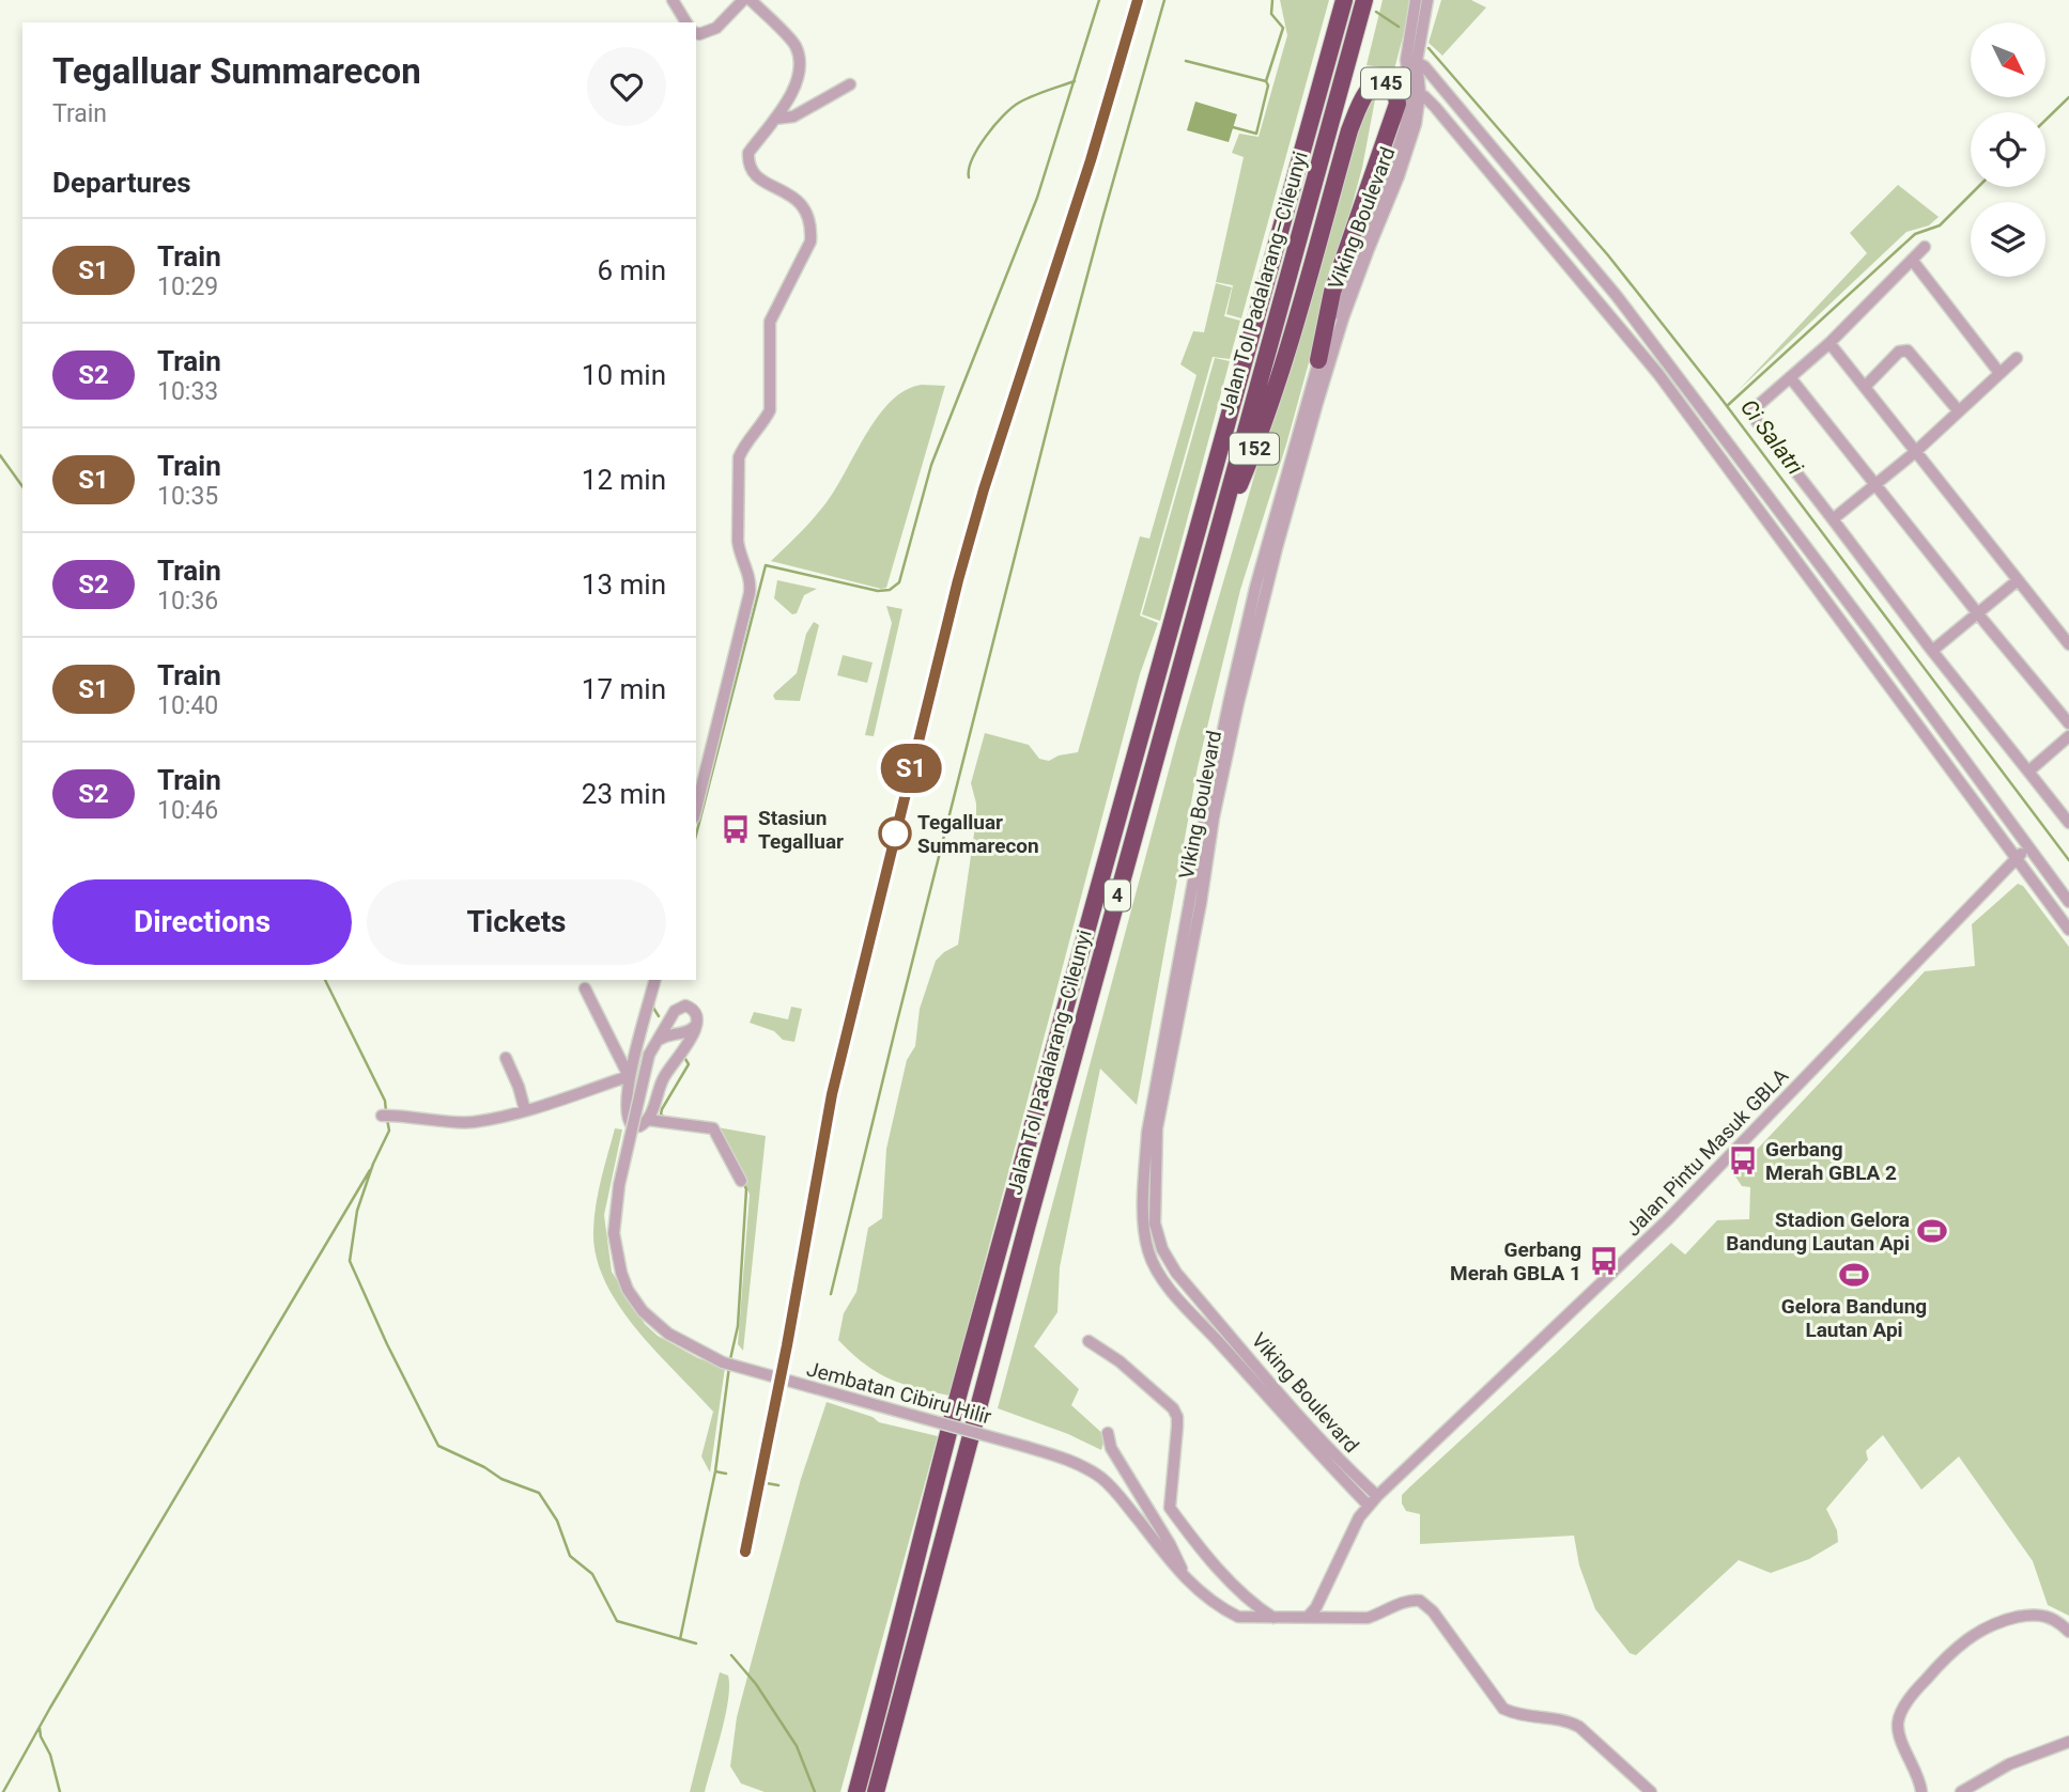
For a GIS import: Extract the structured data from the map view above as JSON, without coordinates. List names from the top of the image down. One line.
{"streets":{"highway":["145","Jalan Tol Padalarang–Cileunyi","152","4"],"street":["Viking Boulevard","Jalan Pintu Masuk GBLA","Jembatan Cibiru Hilir"]},"crossings":[["145","Viking Boulevard"],["145","152"],["Viking Boulevard","Jalan Pintu Masuk GBLA"],["Jalan Tol Padalarang–Cileunyi","152"],["Jalan Pintu Masuk GBLA","Jembatan Cibiru Hilir"]],"water":["Ci Salatri"],"places":{"bus stop":["Stasiun Tegalluar","Gerbang Merah GBLA 2","Gerbang Merah GBLA 1"],"other":["Tegalluar Summarecon"],"sports":["Stadion Gelora Bandung Lautan Api","Gelora Bandung Lautan Api"]},"north":"bottom right","page":{"on_map":"S1","heading":[["Tegalluar Summarecon","Train"],"Departures"],"list":[{"mark":"S1","name":"Train","note":"10:29","value":"6 min"},{"mark":"S2","name":"Train","note":"10:33","value":"10 min"},{"mark":"S1","name":"Train","note":"10:35","value":"12 min"},{"mark":"S2","name":"Train","note":"10:36","value":"13 min"},{"mark":"S1","name":"Train","note":"10:40","value":"17 min"},{"mark":"S2","name":"Train","note":"10:46","value":"23 min"}],"buttons":["Directions","Tickets"]}}
